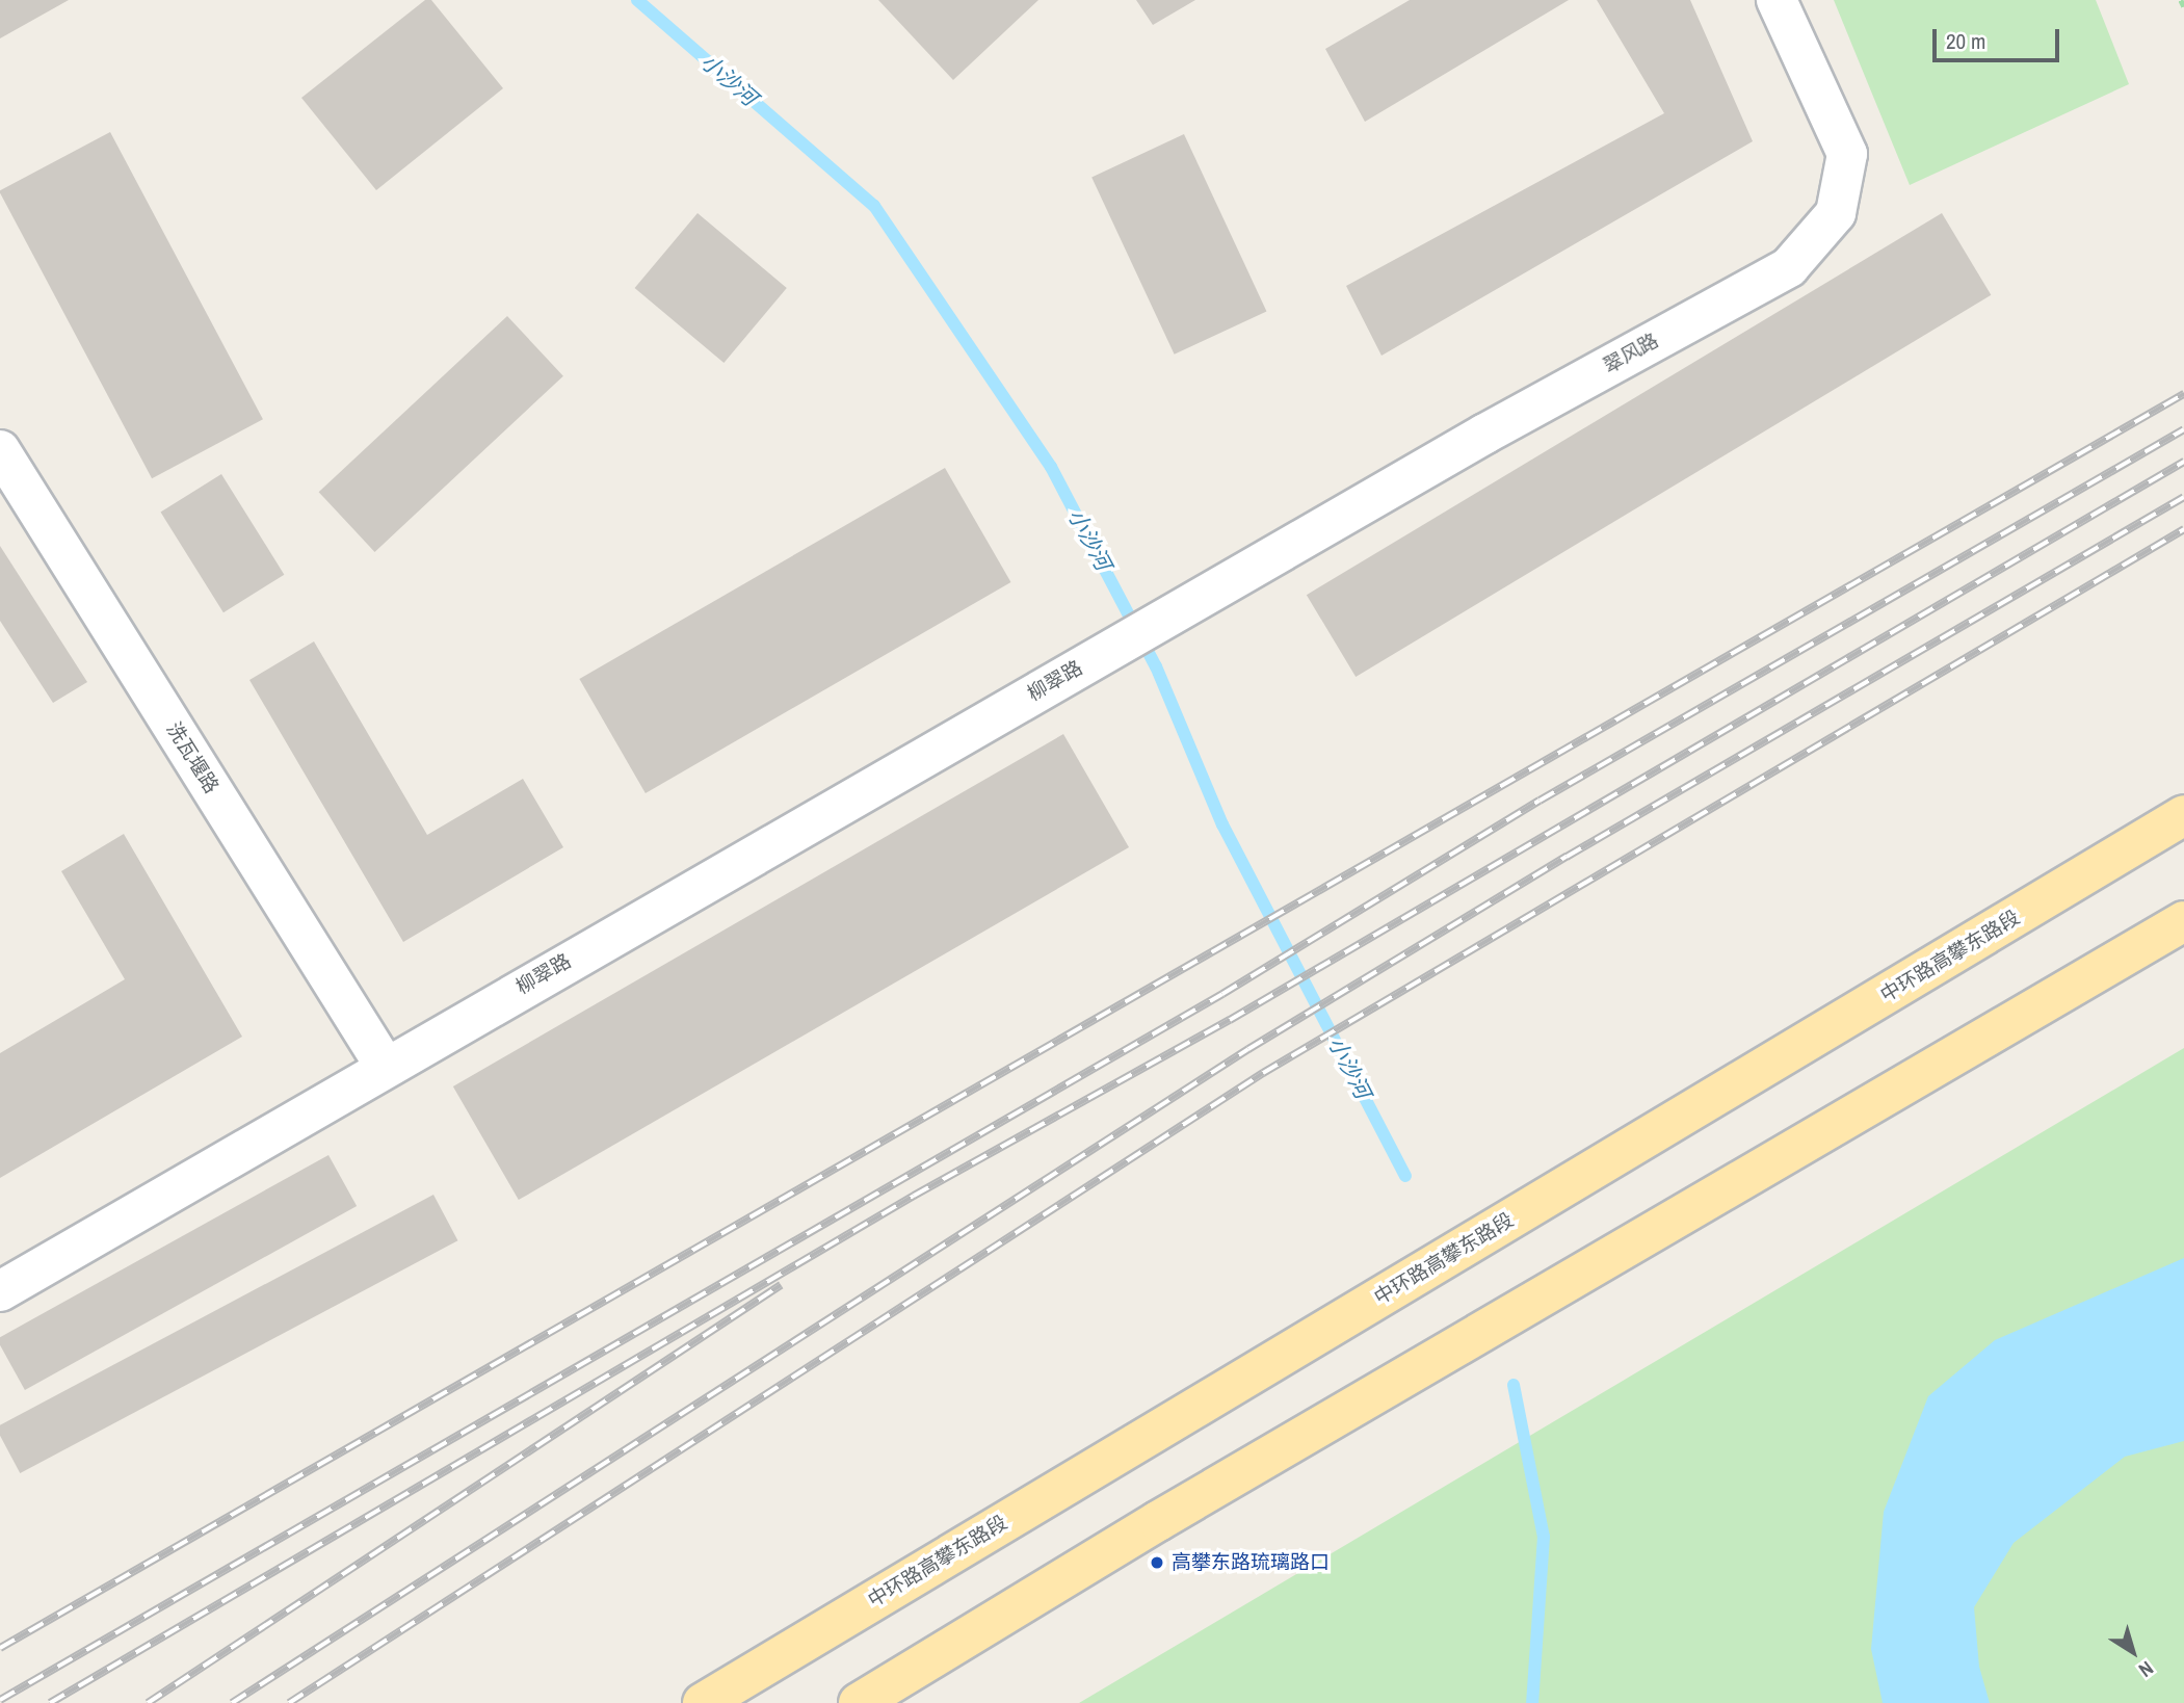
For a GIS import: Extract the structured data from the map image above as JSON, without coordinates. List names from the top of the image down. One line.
{"streets":{"main road":["中环路高攀东路段"],"street":["翠风路","柳翠路","洗瓦堰路"]},"crossings":[["翠风路","柳翠路"],["柳翠路","洗瓦堰路"]],"water":["小沙河"],"places":["高攀东路琉璃路口"],"scale_bar":"20 m","north":"bottom right"}
